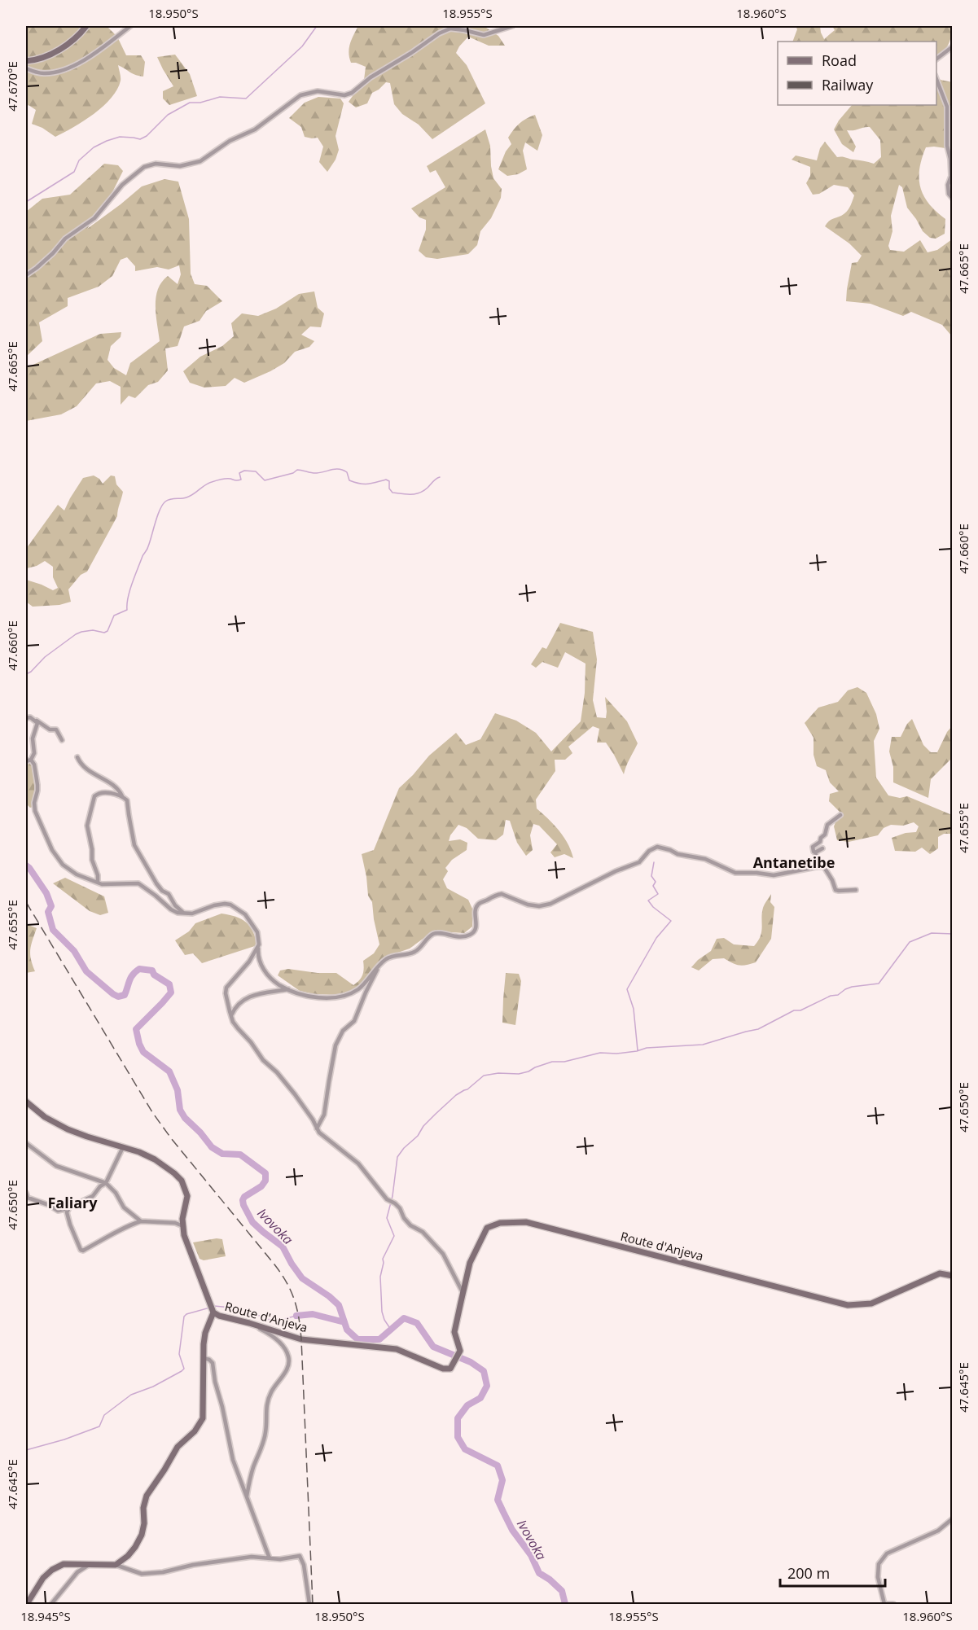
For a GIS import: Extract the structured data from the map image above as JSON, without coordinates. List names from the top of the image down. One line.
{"streets":{"street":["Route d'Anjeva"]},"districts":["Antanetibe","Faliary"],"water":["Ivovoka"],"legend":["Road","Railway"],"scale_bar":"200 m","coordinates":["18.950°S","18.955°S","18.960°S","47.670°E","47.665°E","47.660°E","47.655°E","47.650°E","47.645°E","18.945°S"]}
